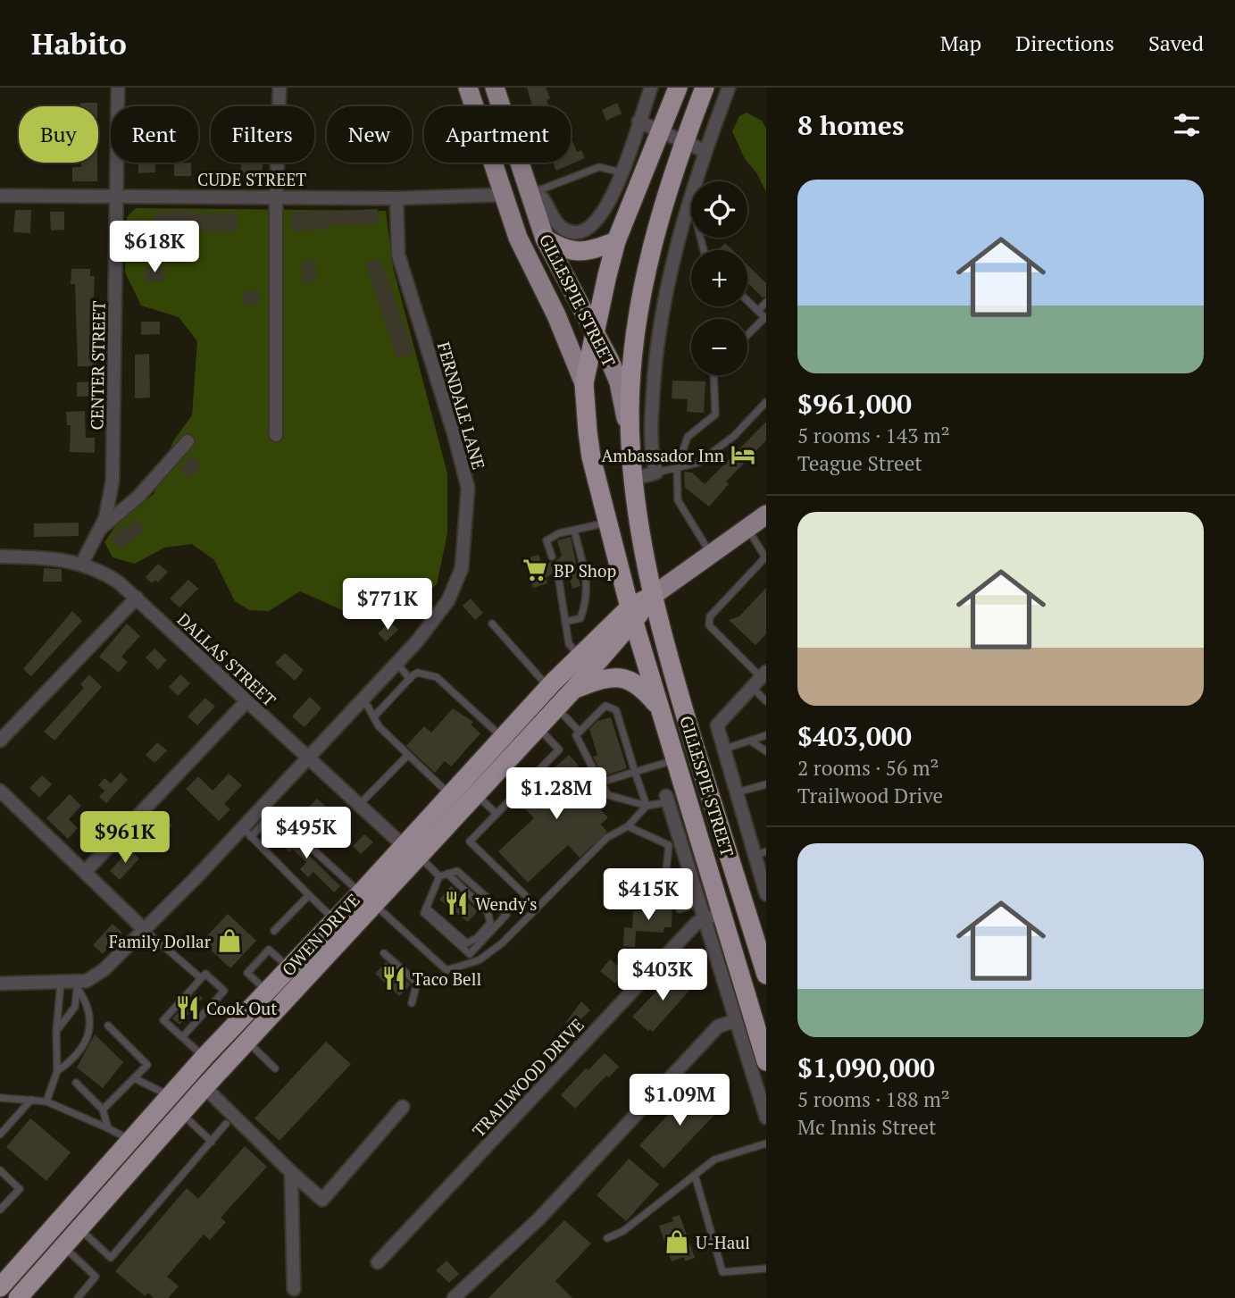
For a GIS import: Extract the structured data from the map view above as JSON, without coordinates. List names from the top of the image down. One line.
{"streets":{"highway":["GILLESPIE STREET","OWEN DRIVE"],"street":["CUDE STREET","CENTER STREET","FERNDALE LANE","DALLAS STREET","TRAILWOOD DRIVE"]},"crossings":[["CUDE STREET","GILLESPIE STREET"],["CUDE STREET","CENTER STREET"],["CUDE STREET","FERNDALE LANE"],["GILLESPIE STREET","OWEN DRIVE"],["GILLESPIE STREET","TRAILWOOD DRIVE"],["CENTER STREET","DALLAS STREET"],["FERNDALE LANE","DALLAS STREET"],["DALLAS STREET","OWEN DRIVE"]],"places":{"hotel":["Ambassador Inn"],"supermarket":["BP Shop"],"restaurant":["Wendy's","Taco Bell","Cook Out"],"shop":["Family Dollar","U-Haul"]},"page":{"header":"Habito","nav":["Map","Directions","Saved"],"heading":"8 homes","chip":["Buy","Rent","Filters","New","Apartment"],"list":[{"name":"$961,000","note":"5 rooms · 143 m² · Teague Street"},{"name":"$403,000","note":"2 rooms · 56 m² · Trailwood Drive"},{"name":"$1,090,000","note":"5 rooms · 188 m² · Mc Innis Street"}],"map_buttons":["+","−"],"price":["$618K","$771K","$1.28M","$495K","$961K","$415K","$403K","$1.09M"]}}
